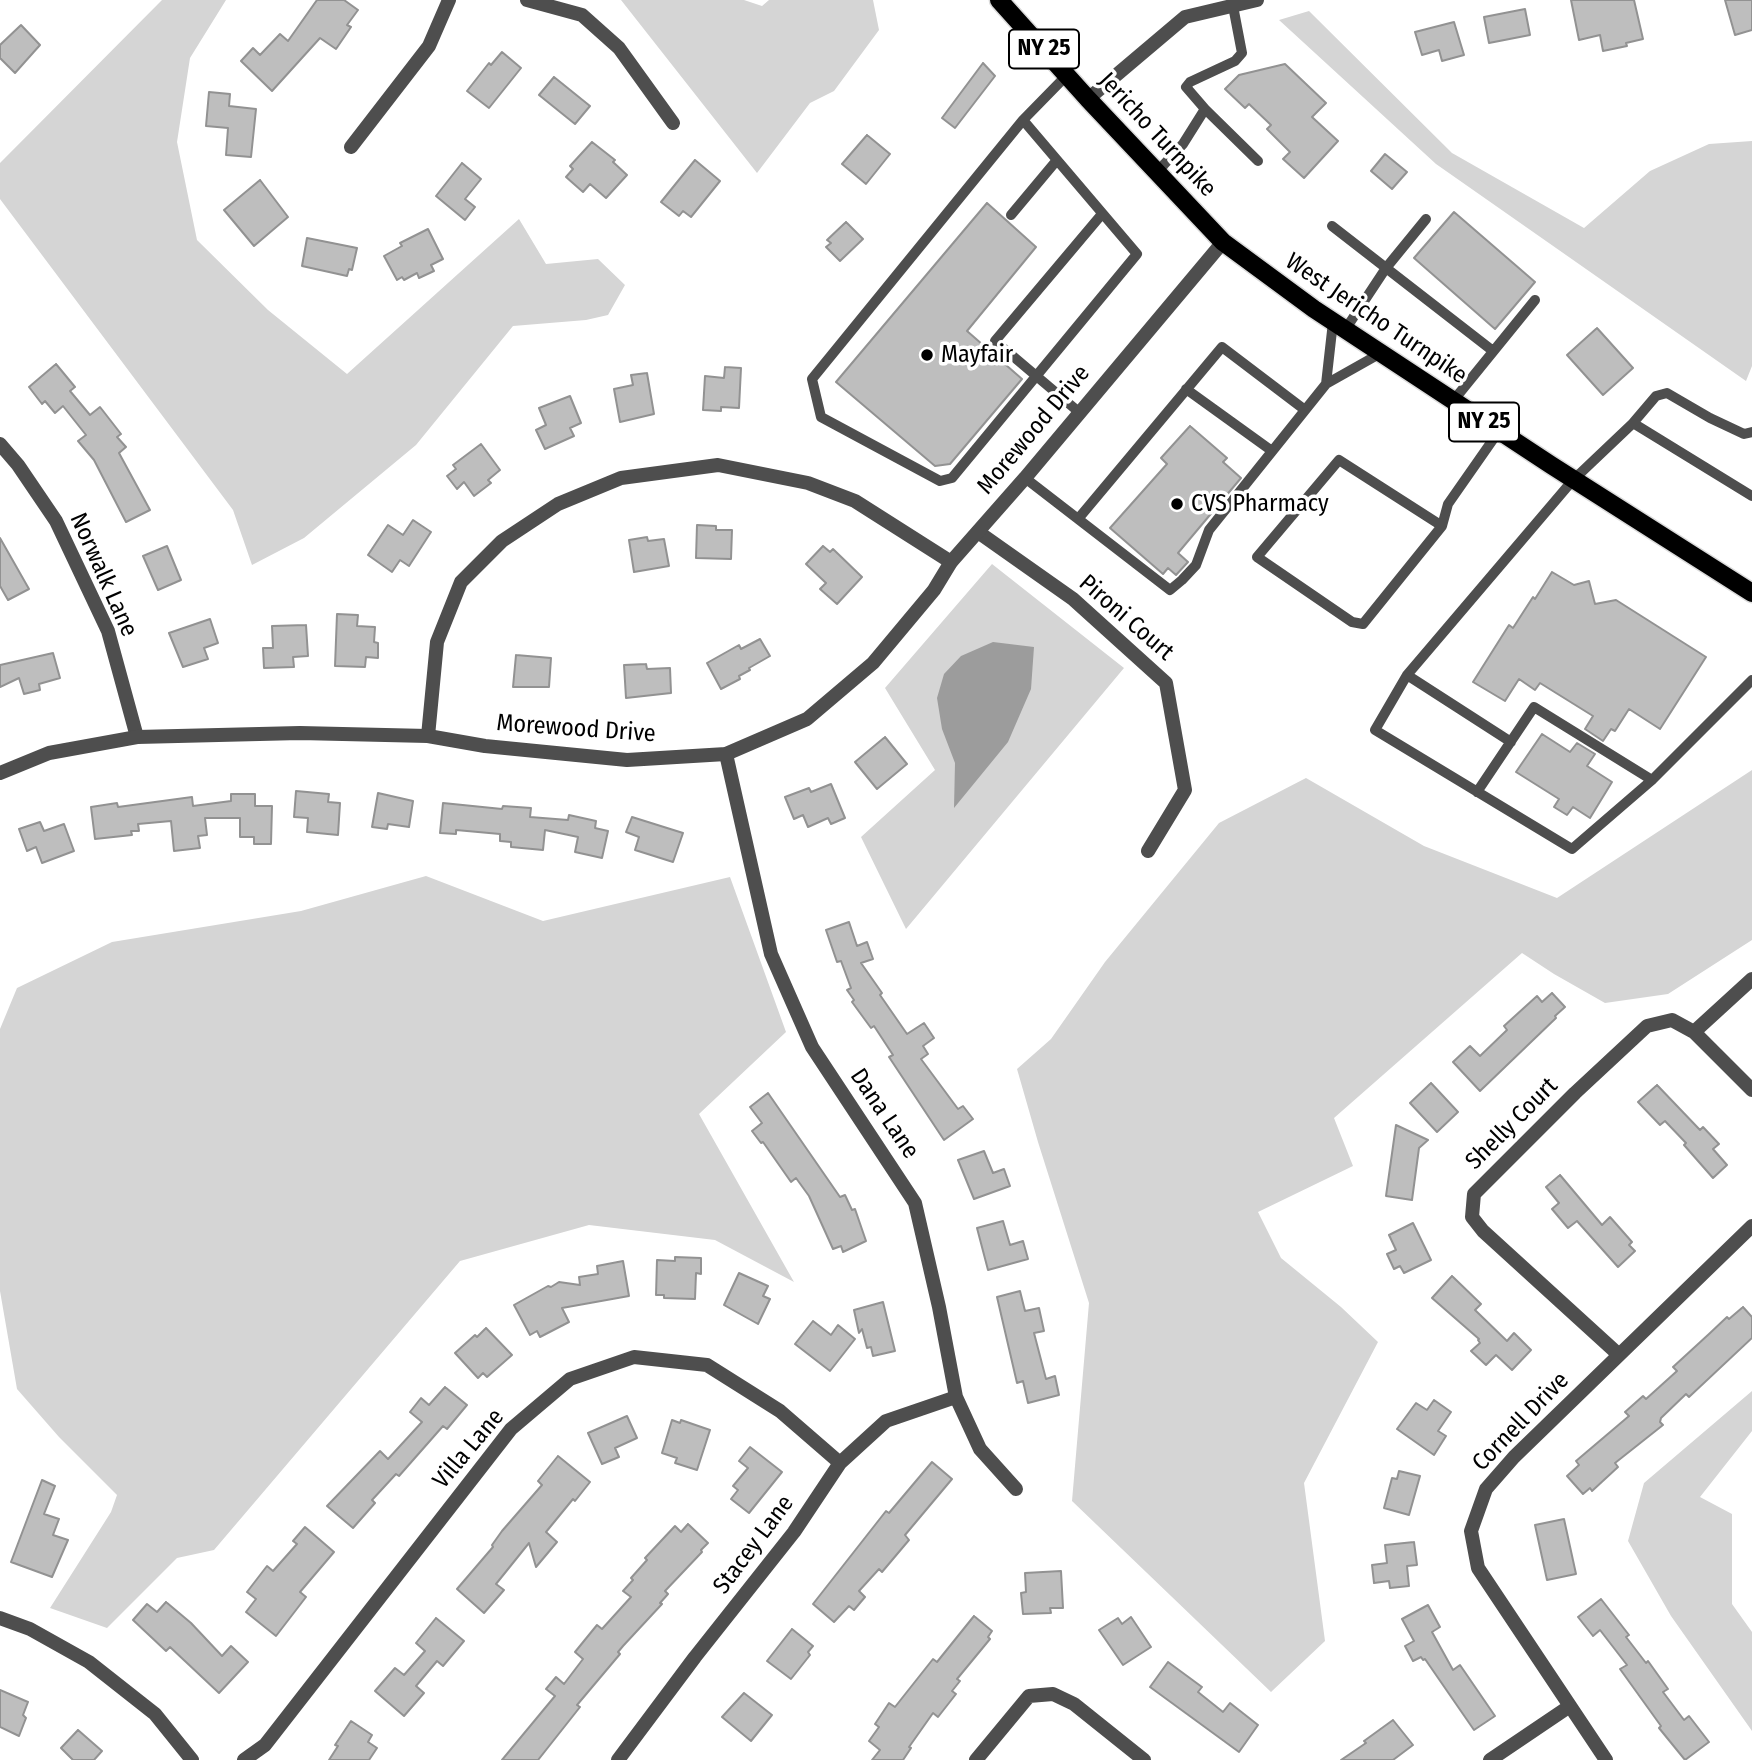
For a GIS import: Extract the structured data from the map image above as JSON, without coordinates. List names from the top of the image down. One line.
{"streets":{"main road":["NY 25","Jericho Turnpike","West Jericho Turnpike"],"street":["Morewood Drive","Norwalk Lane","Pironi Court","Dana Lane","Shelly Court","Cornell Drive","Villa Lane","Stacey Lane"]},"crossings":[["Jericho Turnpike","West Jericho Turnpike"],["Jericho Turnpike","Morewood Drive"],["West Jericho Turnpike","Morewood Drive"],["Morewood Drive","Norwalk Lane"],["Morewood Drive","Pironi Court"],["Morewood Drive","Dana Lane"],["Dana Lane","Stacey Lane"],["Shelly Court","Cornell Drive"],["Villa Lane","Stacey Lane"]],"places":["Mayfair","CVS Pharmacy"]}
